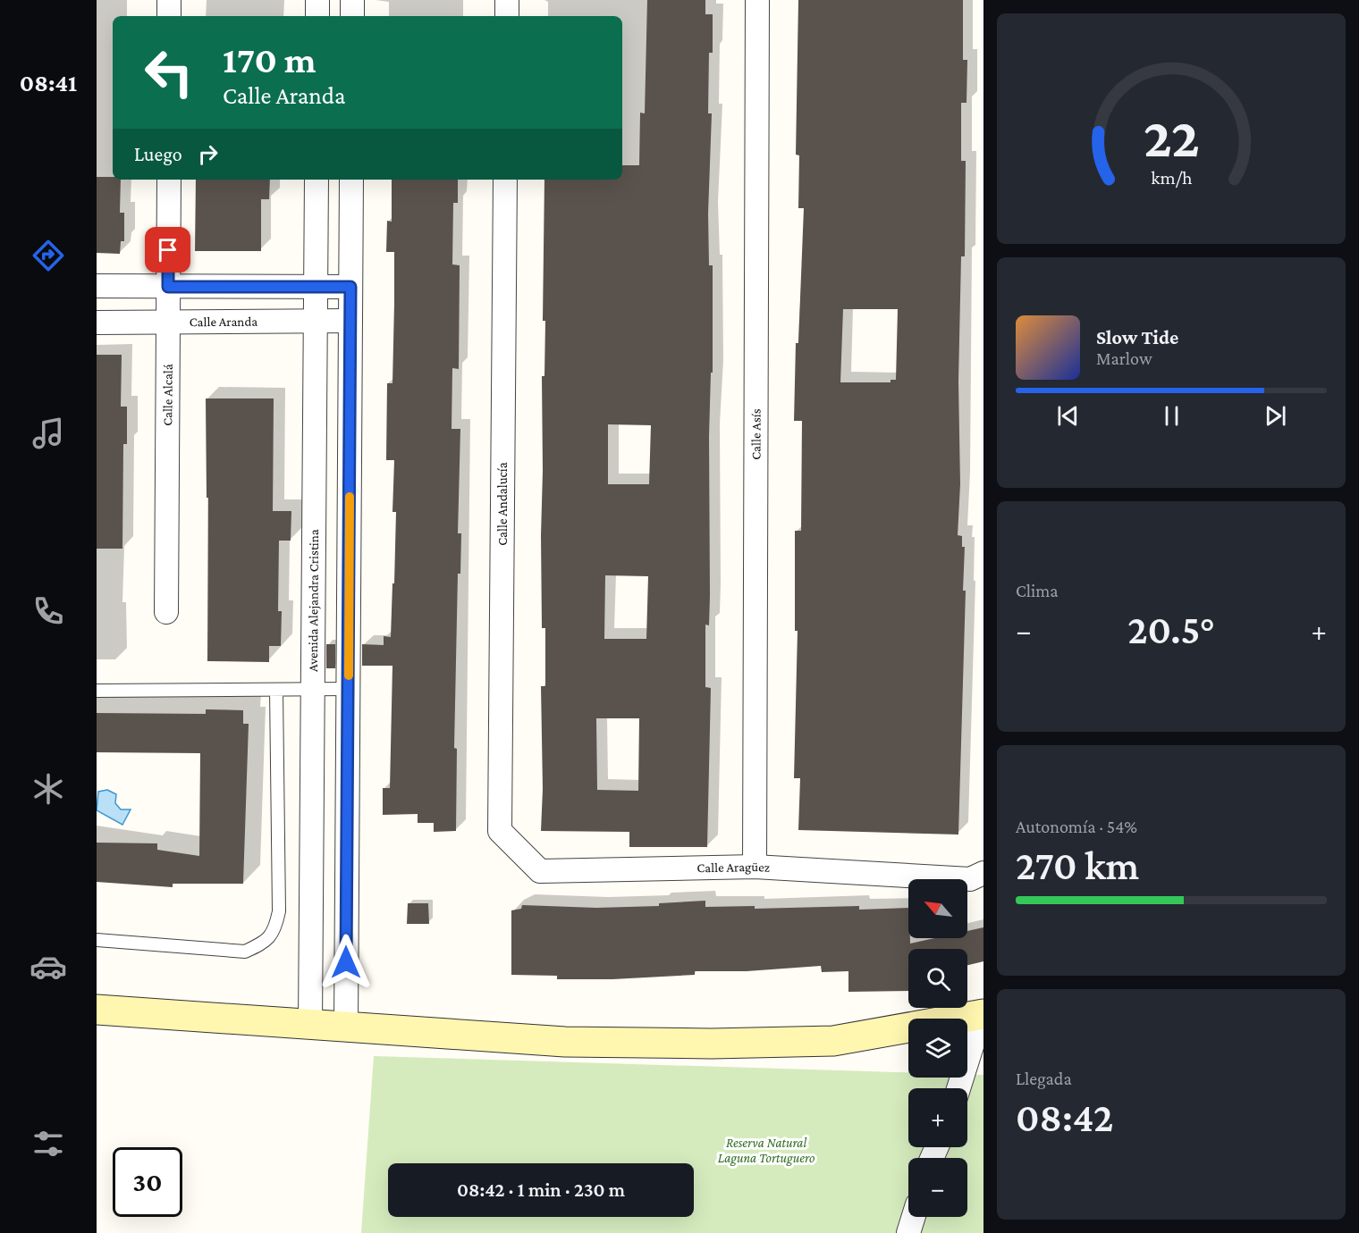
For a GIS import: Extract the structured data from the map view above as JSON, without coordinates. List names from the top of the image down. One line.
{"streets":{"street":["Calle Aranda","Calle Alcalá","Calle Asís","Calle Andalucía","Avenida Alejandra Cristina","Calle Aragüez"]},"crossings":[["Calle Aranda","Calle Alcalá"],["Calle Aranda","Avenida Alejandra Cristina"],["Calle Asís","Calle Aragüez"],["Calle Andalucía","Calle Aragüez"]],"parks":["Reserva Natural Laguna Tortuguero"],"north":"top left","page":{"tabs":"08:41","turn":["170 m","Calle Aranda"],"then":"Luego","song":["Slow Tide","Marlow"],"tile":["Clima",["Autonomía · 54%","270 km"],["Llegada","08:42"]],"heat":["−","20.5°","+"],"map_buttons":["+","−"],"limit":"30","trip":"08:42 · 1 min · 230 m","gauge":["22","km/h"]}}
